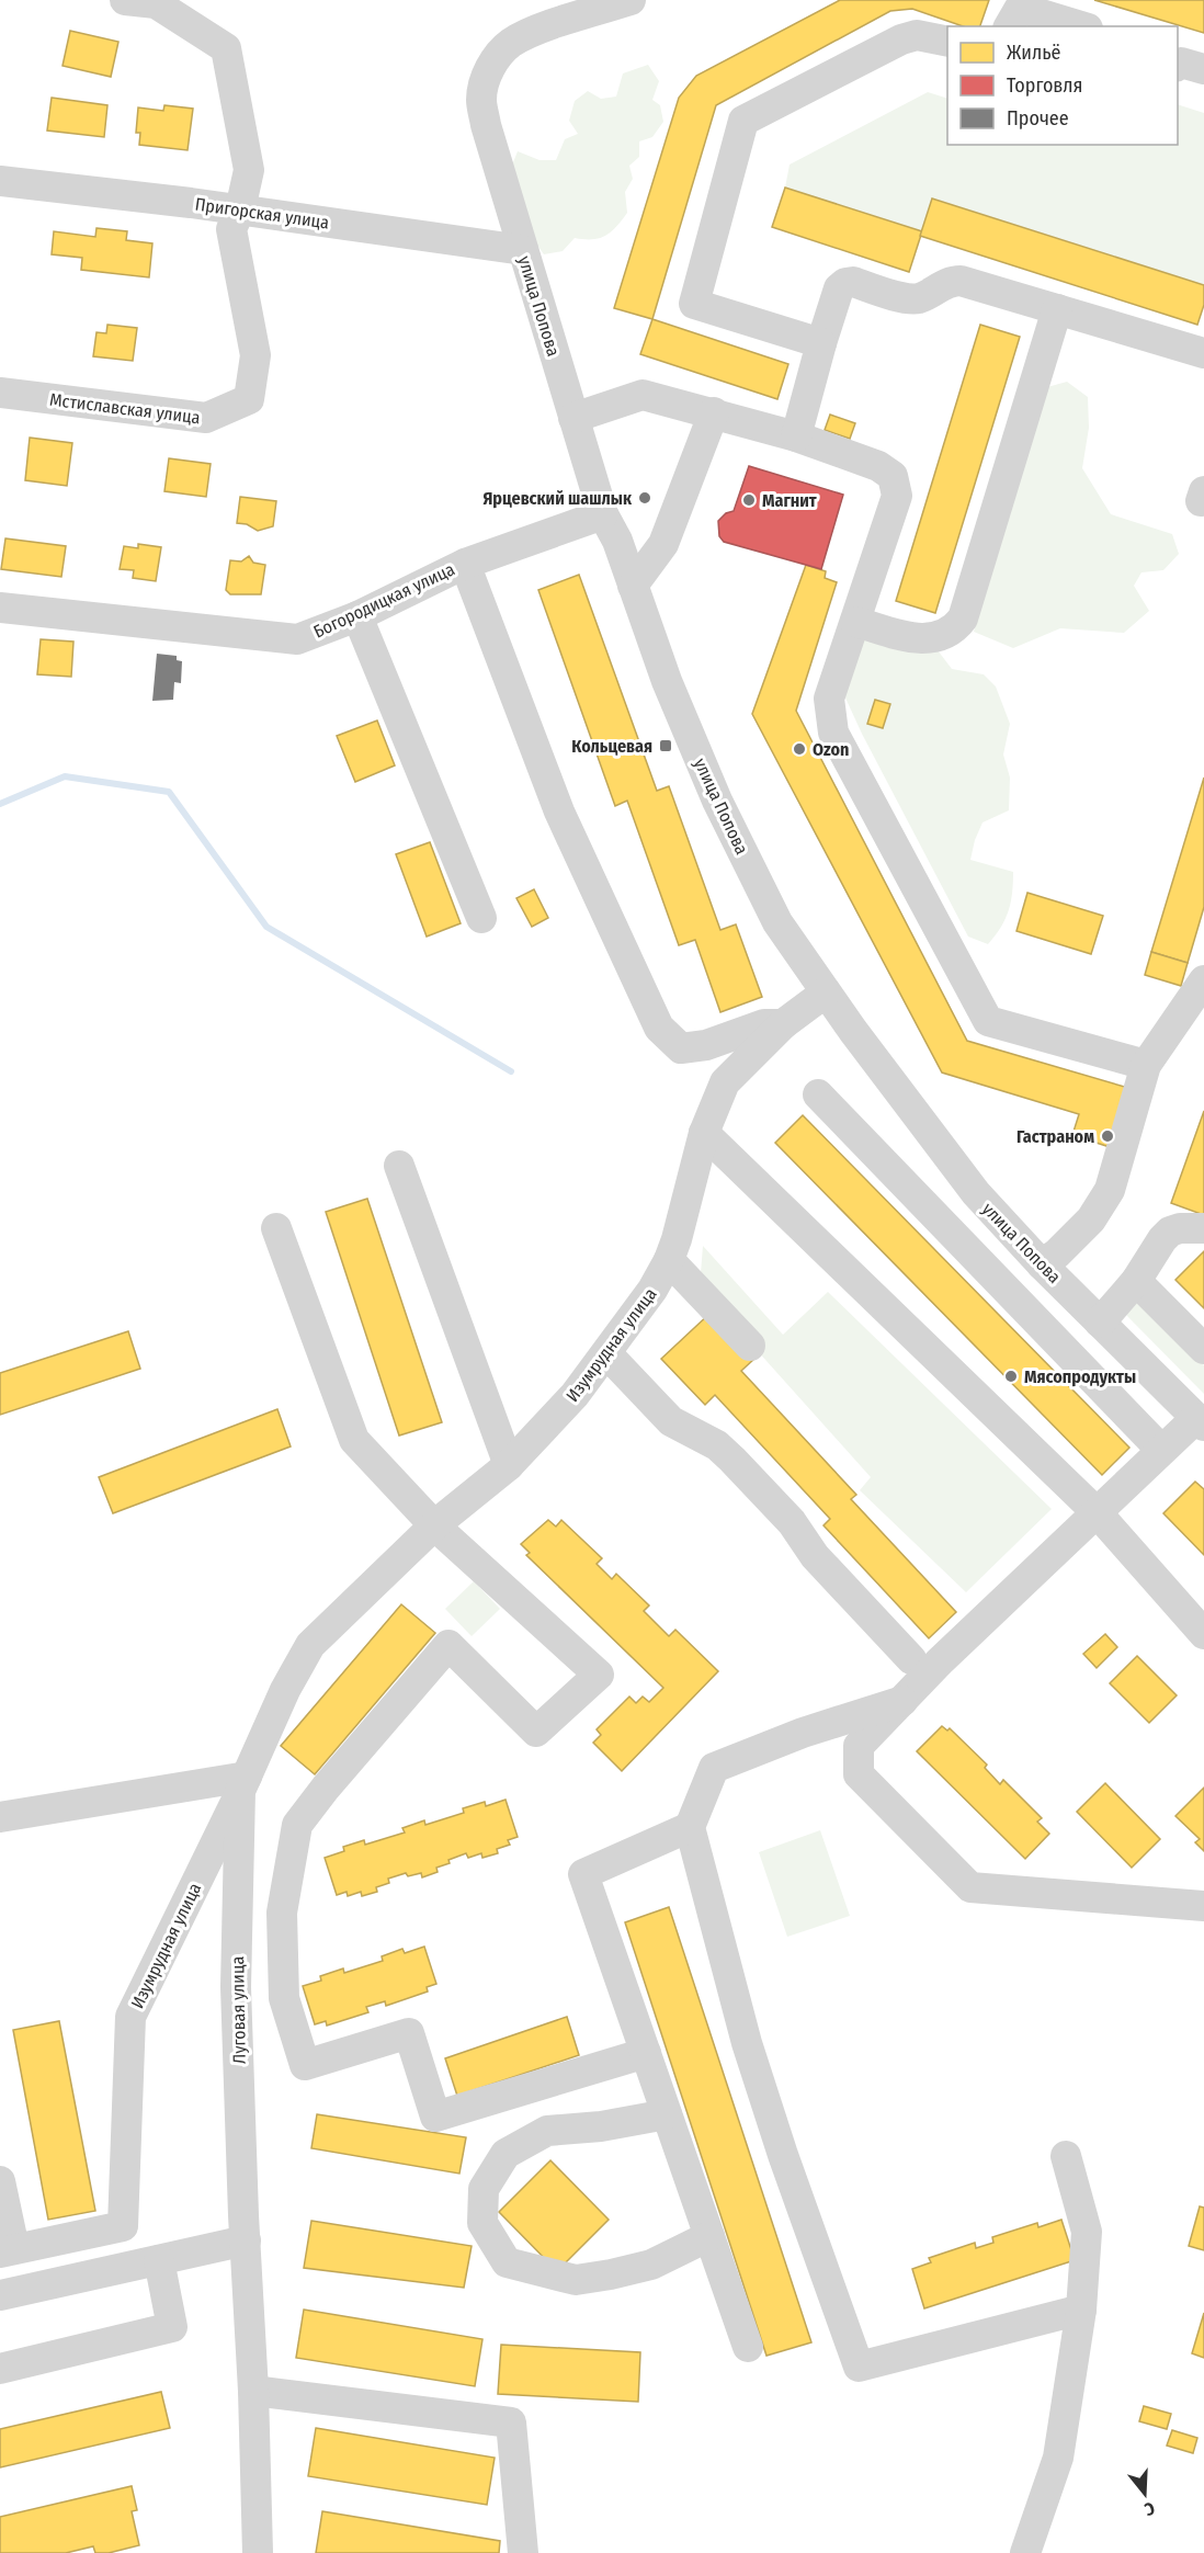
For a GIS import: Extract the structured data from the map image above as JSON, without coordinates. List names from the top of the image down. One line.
{"streets":{"street":["Пригорская улица","улица Попова","Мстиславская улица","Богородицкая улица","Изумрудная улица","Луговая улица"]},"crossings":[["Пригорская улица","улица Попова"],["Пригорская улица","Мстиславская улица"],["улица Попова","Богородицкая улица"],["улица Попова","Изумрудная улица"],["Изумрудная улица","Луговая улица"]],"places":{"other":["Ярцевский шашлык","Магнит","Ozon","Гастраном","Мясопродукты"],"transit":["Кольцевая"]},"legend":["Жильё","Торговля","Прочее"],"north":"bottom"}
